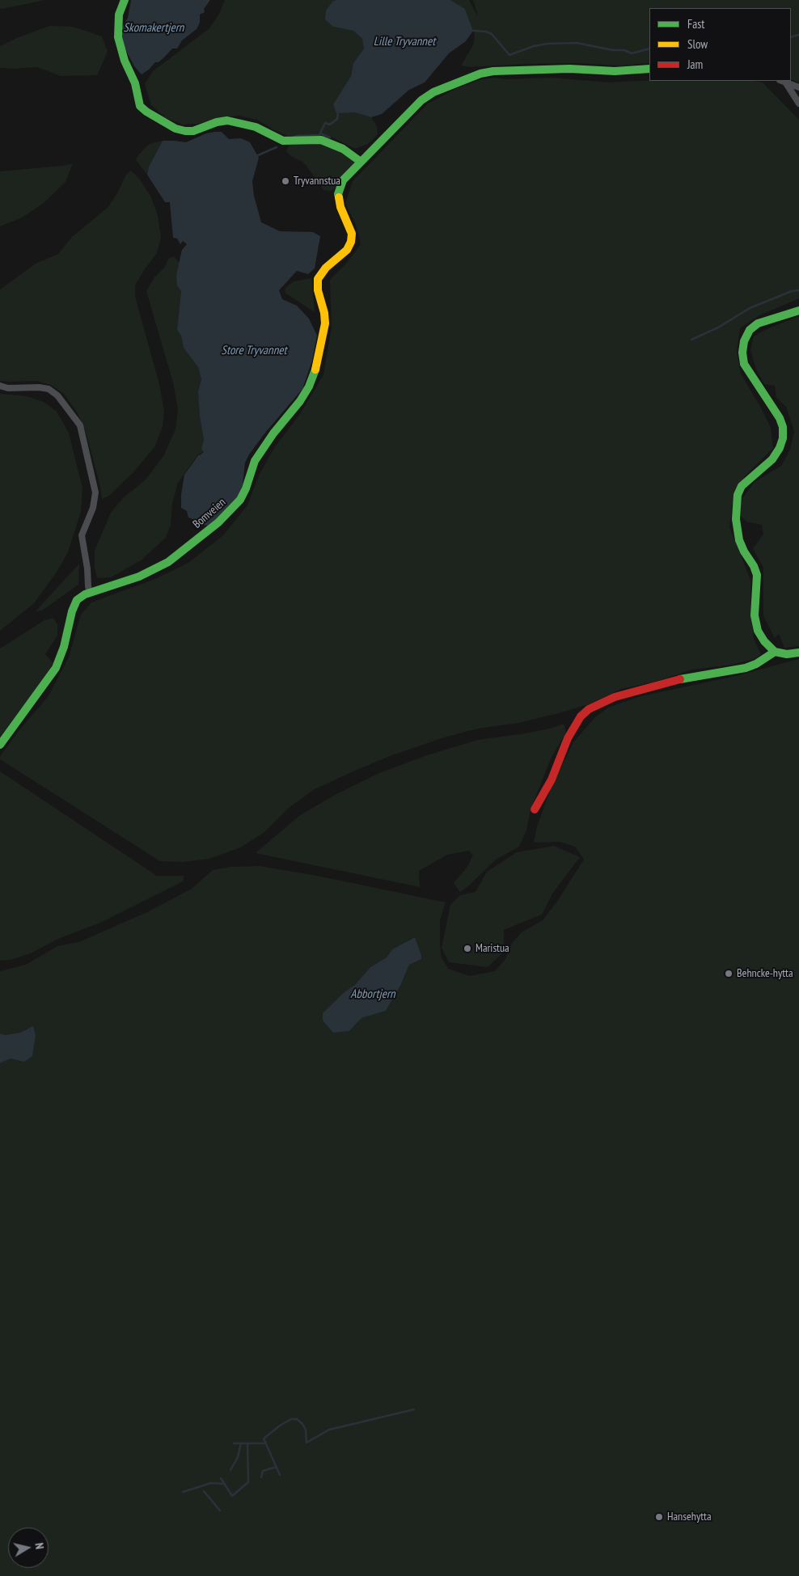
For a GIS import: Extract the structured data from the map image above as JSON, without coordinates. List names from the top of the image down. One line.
{"streets":{"street":["Bomveien"]},"water":["Skomakertjern","Lille Tryvannet","Store Tryvannet","Abbortjern"],"places":["Tryvannstua","Maristua","Behncke-hytta","Hansehytta"],"legend":["Fast","Slow","Jam"],"north":"right"}
